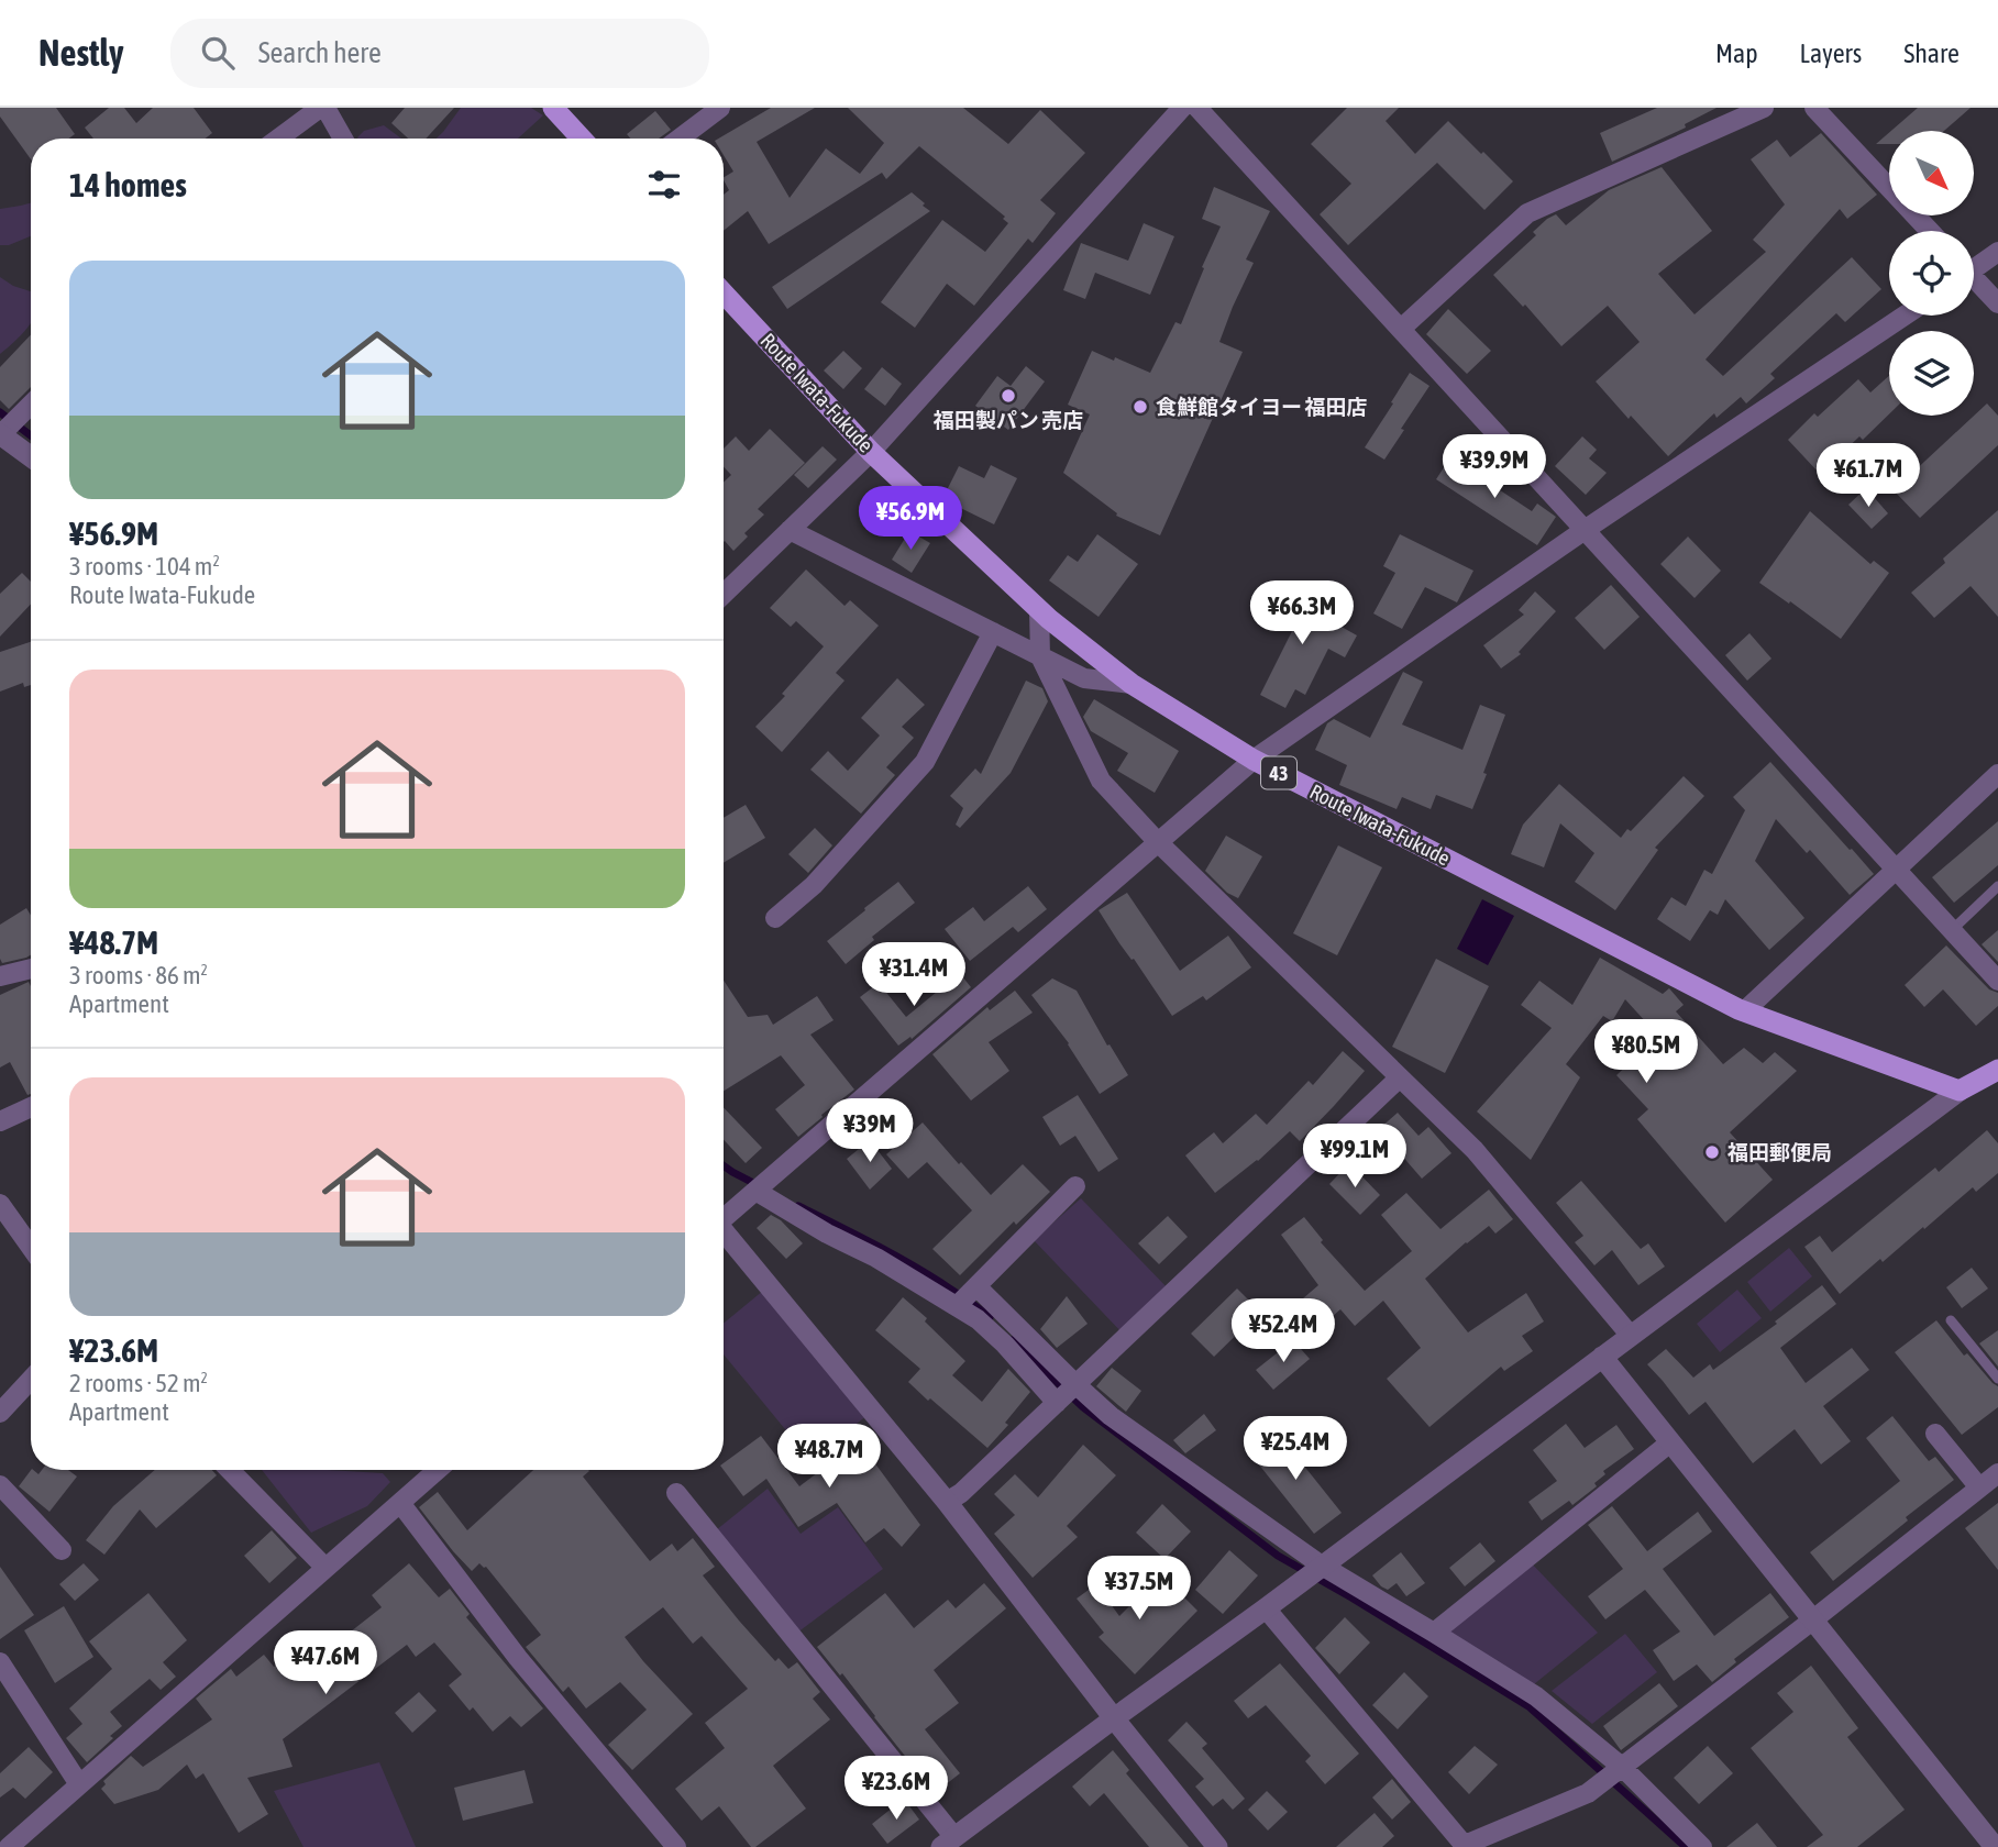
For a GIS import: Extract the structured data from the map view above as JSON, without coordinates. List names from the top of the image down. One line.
{"streets":{"main road":["Route Iwata-Fukude","43"]},"places":["福田製パン 売店","食鮮館タイヨー 福田店","福田郵便局"],"north":"bottom right","page":{"header":"Nestly","search":"Search here","nav":["Map","Layers","Share"],"heading":"14 homes","list":[{"name":"¥56.9M","note":"3 rooms · 104 m² · Route Iwata-Fukude"},{"name":"¥48.7M","note":"3 rooms · 86 m² · Apartment"},{"name":"¥23.6M","note":"2 rooms · 52 m² · Apartment"}],"price":["¥39.9M","¥61.7M","¥56.9M","¥66.3M","¥31.4M","¥80.5M","¥39M","¥99.1M","¥52.4M","¥25.4M","¥48.7M","¥37.5M","¥47.6M","¥23.6M"]}}
